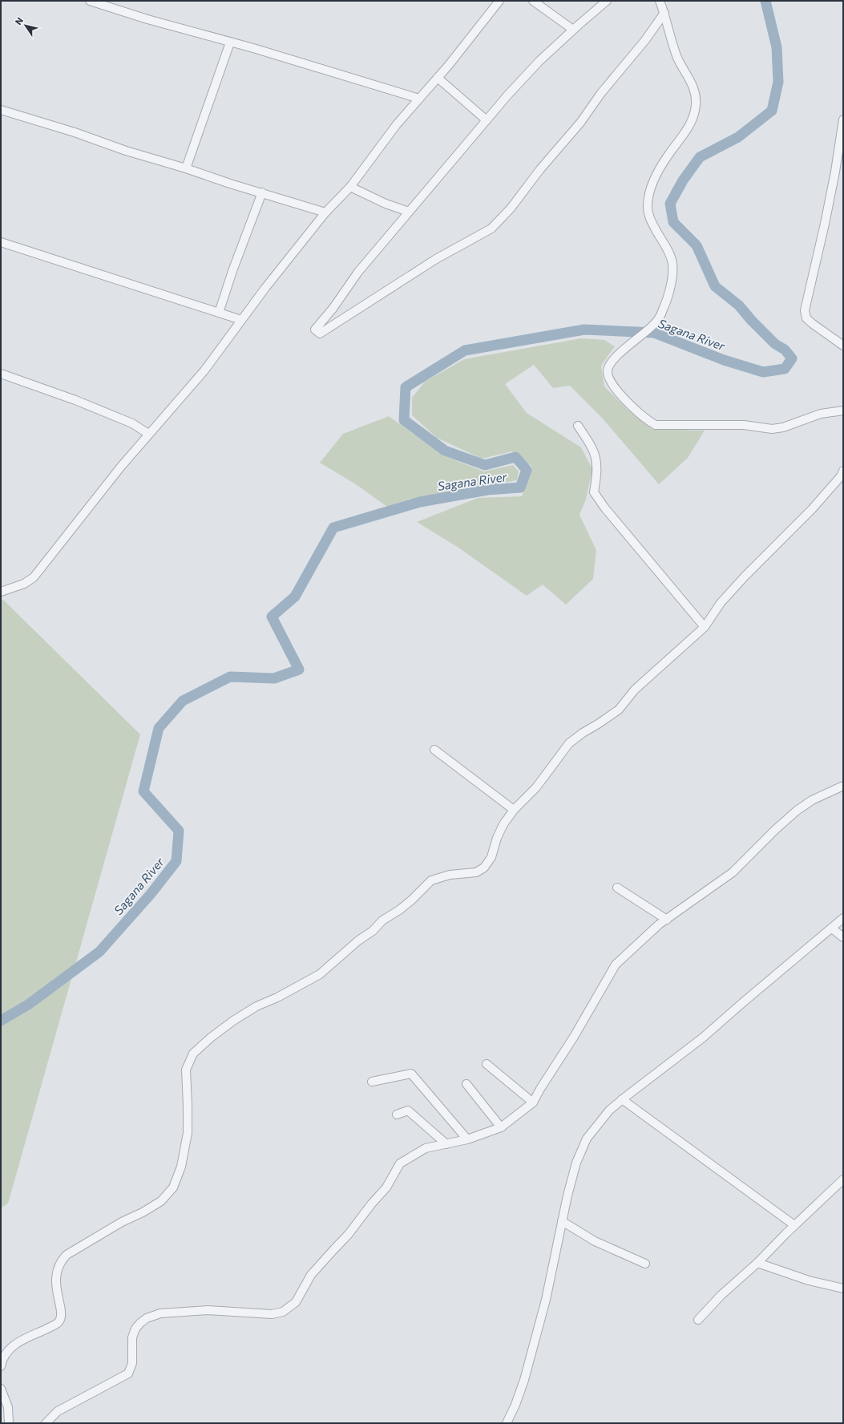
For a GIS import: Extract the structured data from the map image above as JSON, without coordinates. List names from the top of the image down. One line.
{"water":["Sagana River"],"north":"top left"}
